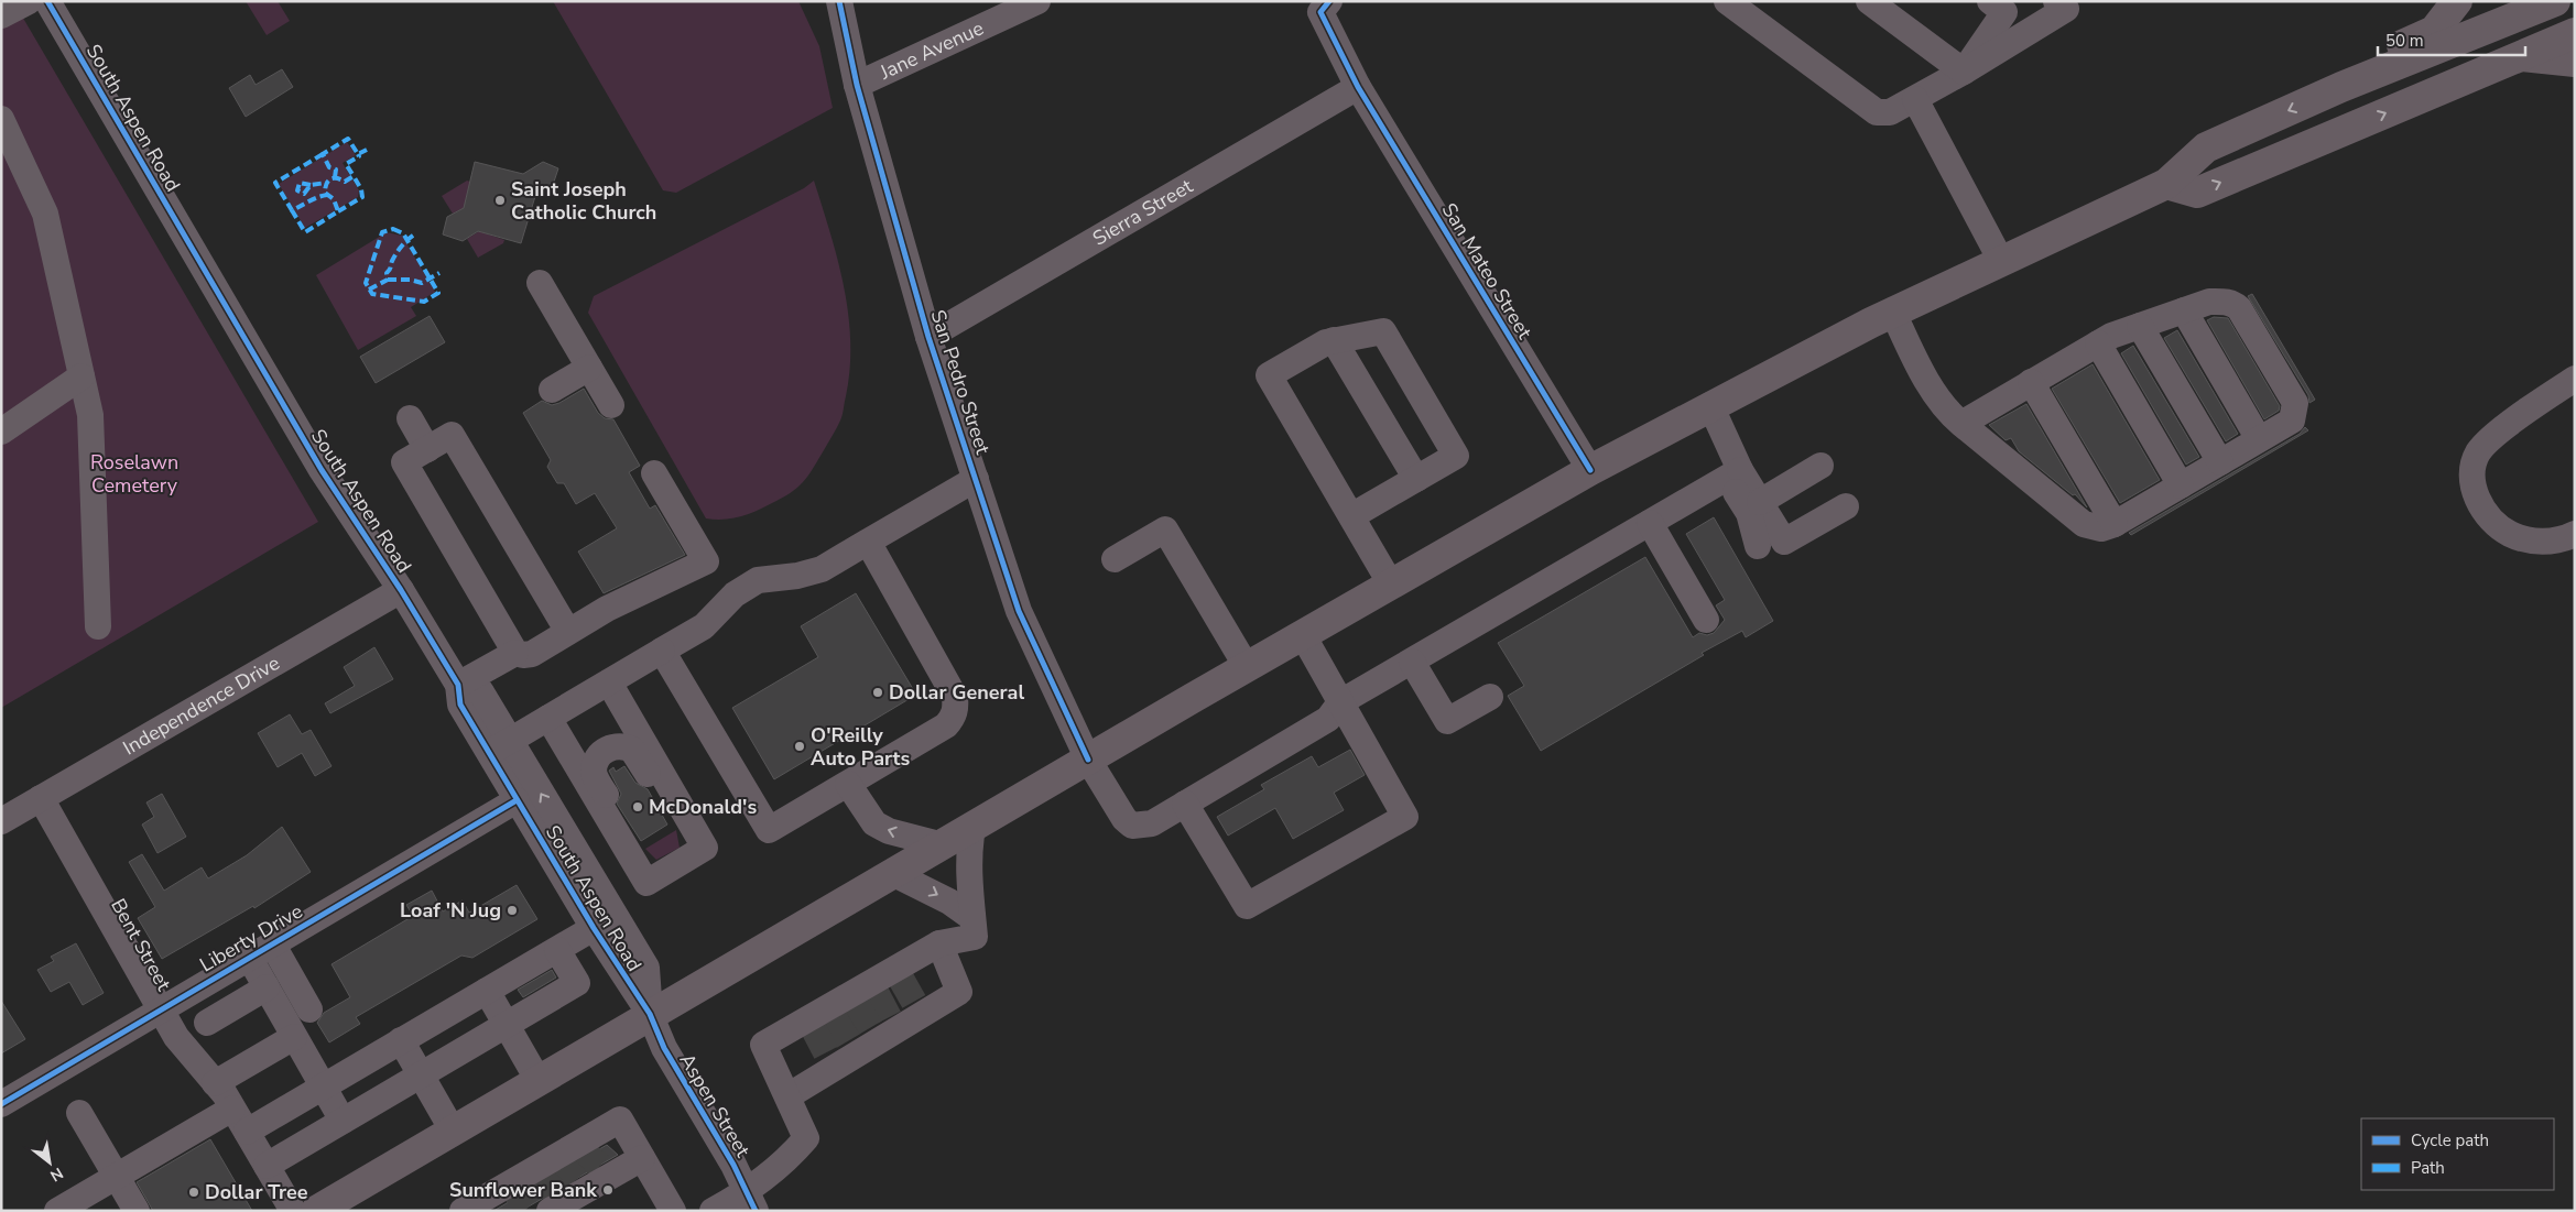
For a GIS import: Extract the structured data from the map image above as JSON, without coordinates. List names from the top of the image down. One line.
{"streets":{"street":["Jane Avenue","South Aspen Road","Sierra Street","San Mateo Street","San Pedro Street","Independence Drive","Liberty Drive","Bent Street","Aspen Street"]},"crossings":[["Jane Avenue","San Pedro Street"],["South Aspen Road","Independence Drive"],["South Aspen Road","Liberty Drive"],["South Aspen Road","Aspen Street"],["Sierra Street","San Mateo Street"],["Sierra Street","San Pedro Street"],["Independence Drive","Bent Street"],["Liberty Drive","Bent Street"]],"parks":["Roselawn Cemetery"],"places":["Saint Joseph Catholic Church","Dollar General","O'Reilly Auto Parts","McDonald's","Loaf 'N Jug","Sunflower Bank","Dollar Tree"],"legend":["Cycle path","Path"],"scale_bar":"50 m","north":"bottom right"}
